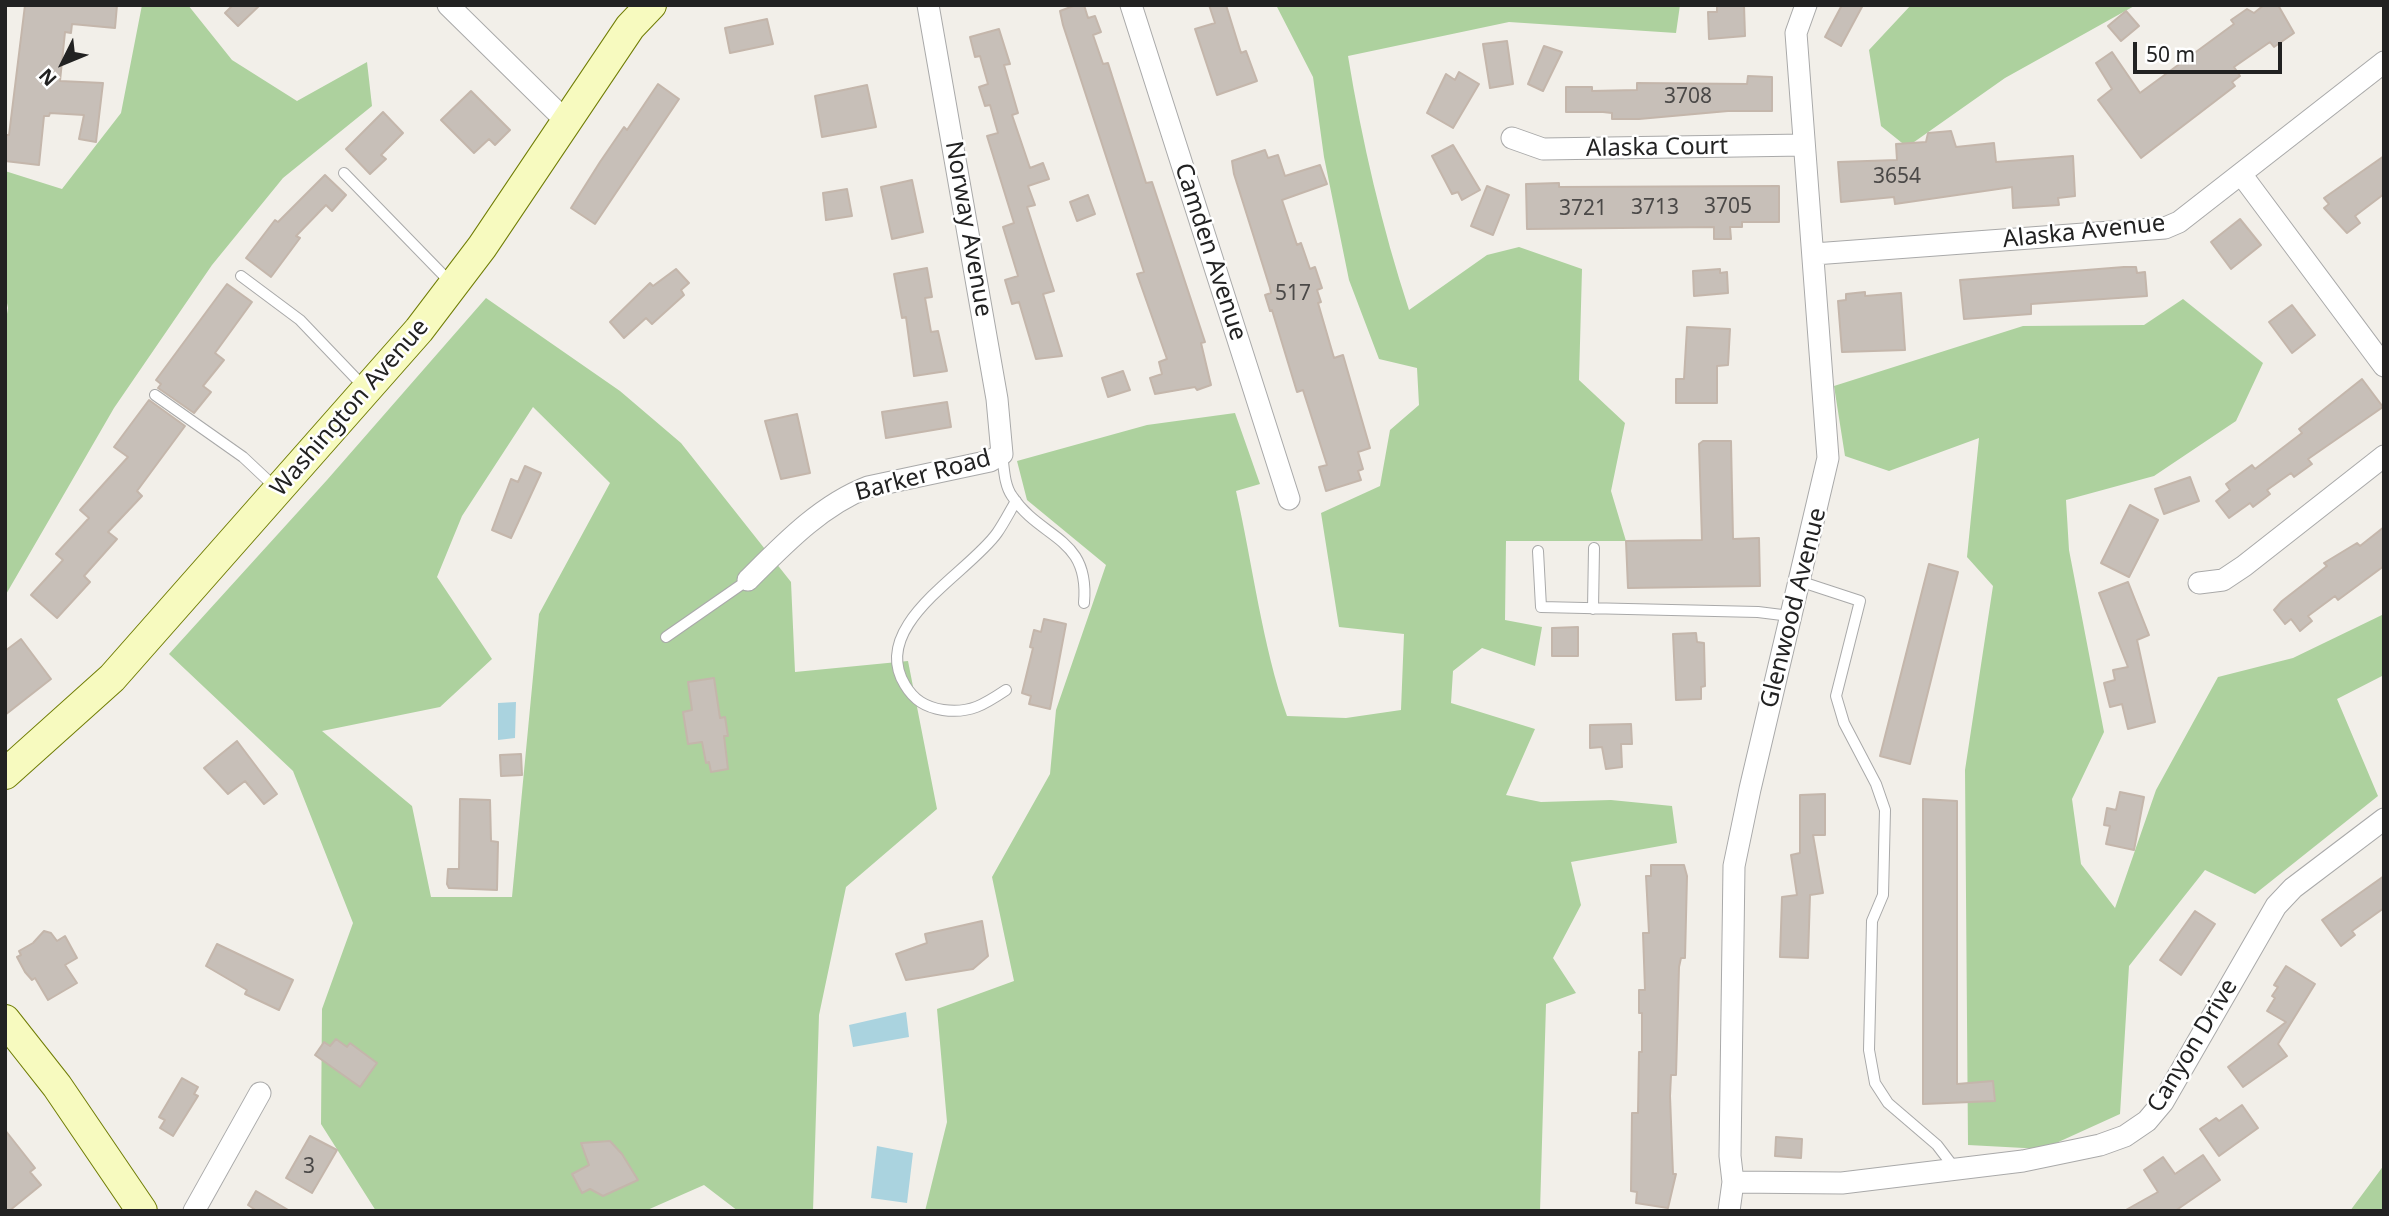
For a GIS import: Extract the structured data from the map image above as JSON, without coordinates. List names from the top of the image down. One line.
{"streets":{"street":["Alaska Court","Norway Avenue","Alaska Avenue","Camden Avenue","Washington Avenue","Barker Road","Glenwood Avenue","Canyon Drive"]},"crossings":[["Alaska Court","Glenwood Avenue"],["Norway Avenue","Barker Road"],["Alaska Avenue","Glenwood Avenue"],["Glenwood Avenue","Canyon Drive"]],"house_numbers":["3708","3654","3705","3713","3721","517","3"],"scale_bar":"50 m","north":"bottom left"}
